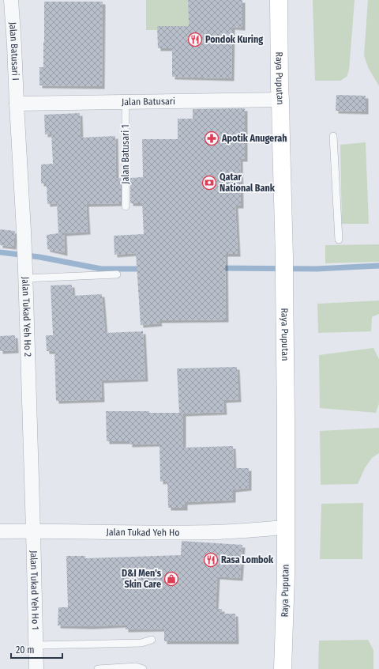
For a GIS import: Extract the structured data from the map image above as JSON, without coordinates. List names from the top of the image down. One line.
{"streets":{"main road":["Raya Puputan"],"street":["Jalan Batusari I","Jalan Batusari","Jalan Tukad Yeh Ho 2","Jalan Tukad Yeh Ho","Jalan Tukad Yeh Ho 1"],"lane":["Jalan Batusari 1"]},"crossings":[["Jalan Batusari I","Jalan Batusari"],["Jalan Batusari I","Jalan Tukad Yeh Ho 2"],["Raya Puputan","Jalan Batusari"],["Raya Puputan","Jalan Tukad Yeh Ho"],["Jalan Batusari","Jalan Batusari 1"],["Jalan Batusari","Jalan Tukad Yeh Ho 2"],["Jalan Tukad Yeh Ho 2","Jalan Tukad Yeh Ho"],["Jalan Tukad Yeh Ho 2","Jalan Tukad Yeh Ho 1"],["Jalan Tukad Yeh Ho","Jalan Tukad Yeh Ho 1"]],"places":{"restaurant":["Pondok Kuring","Rasa Lombok"],"pharmacy":["Apotik Anugerah"],"bank":["Qatar National Bank"],"shop":["D&I Men's Skin Care"]},"scale_bar":"20 m"}
